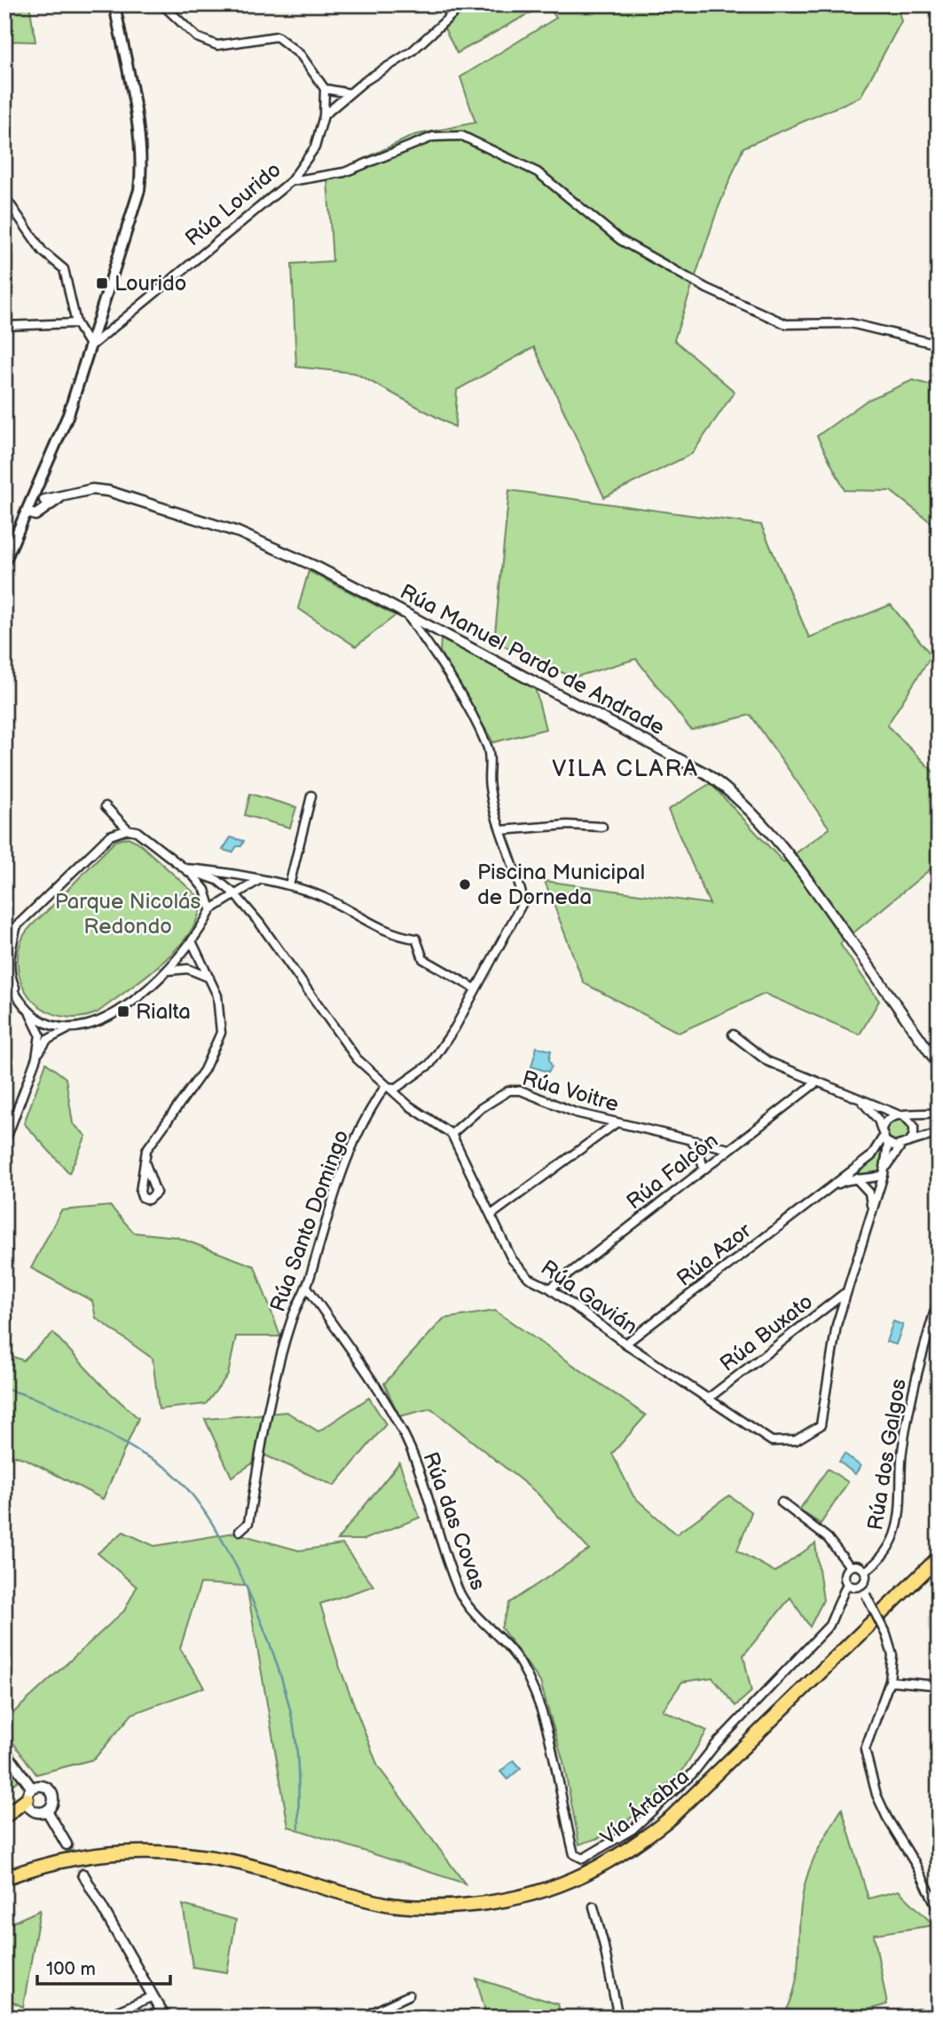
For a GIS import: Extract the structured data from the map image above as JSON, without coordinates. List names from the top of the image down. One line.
{"streets":{"highway":["Vía Ártabra"],"street":["Rúa Lourido","Rúa Manuel Pardo de Andrade","Rúa Voitre","Rúa Falcón","Rúa Santo Domingo","Rúa Azor","Rúa Gavián","Rúa Buxato","Rúa dos Galgos","Rúa das Covas"]},"crossings":[["Rúa Voitre","Rúa Falcón"],["Rúa Voitre","Rúa Gavián"],["Rúa Falcón","Rúa Gavián"],["Rúa Santo Domingo","Rúa Gavián"],["Rúa Santo Domingo","Rúa das Covas"],["Rúa Azor","Rúa Gavián"],["Rúa Gavián","Rúa Buxato"],["Rúa dos Galgos","Rúa das Covas"]],"districts":["VILA CLARA"],"parks":["Parque Nicolás Redondo"],"places":{"transit":["Lourido","Rialta"],"other":["Piscina Municipal de Dorneda"]},"scale_bar":"100 m"}
